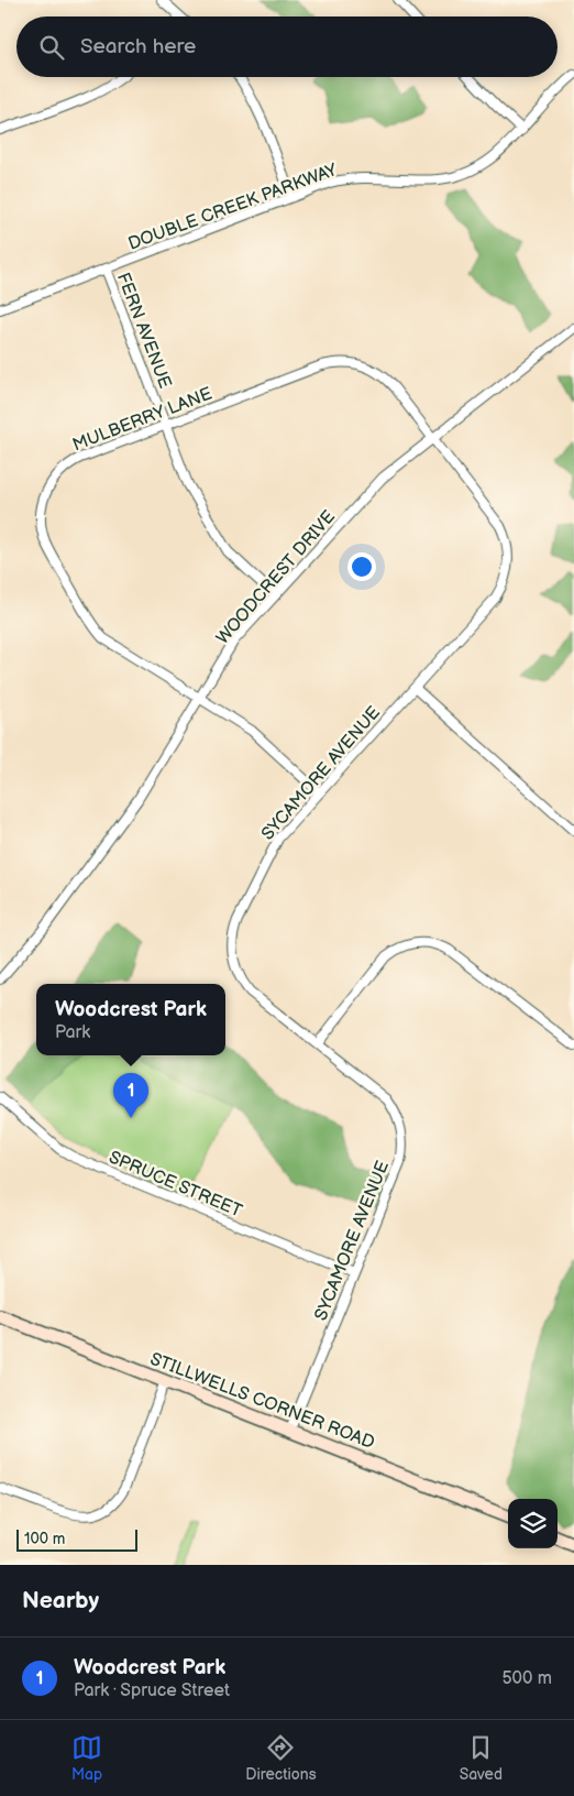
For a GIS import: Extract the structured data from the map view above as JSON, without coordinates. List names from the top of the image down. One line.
{"streets":{"street":["DOUBLE CREEK PARKWAY","FERN AVENUE","MULBERRY LANE","WOODCREST DRIVE","SYCAMORE AVENUE","SPRUCE STREET","STILLWELLS CORNER ROAD"]},"crossings":[["DOUBLE CREEK PARKWAY","FERN AVENUE"],["FERN AVENUE","MULBERRY LANE"],["FERN AVENUE","WOODCREST DRIVE"],["MULBERRY LANE","WOODCREST DRIVE"],["MULBERRY LANE","SYCAMORE AVENUE"],["WOODCREST DRIVE","SYCAMORE AVENUE"],["SYCAMORE AVENUE","SPRUCE STREET"],["SYCAMORE AVENUE","STILLWELLS CORNER ROAD"]],"scale_bar":"100 m","page":{"search":"Search here","popup":["Woodcrest Park","Park"],"pins":"1","scale":"100 m","heading":"Nearby","list":[{"mark":"1","name":"Woodcrest Park","note":"Park · Spruce Street","value":"500 m"}],"nav":["Map","Directions","Saved"]}}
